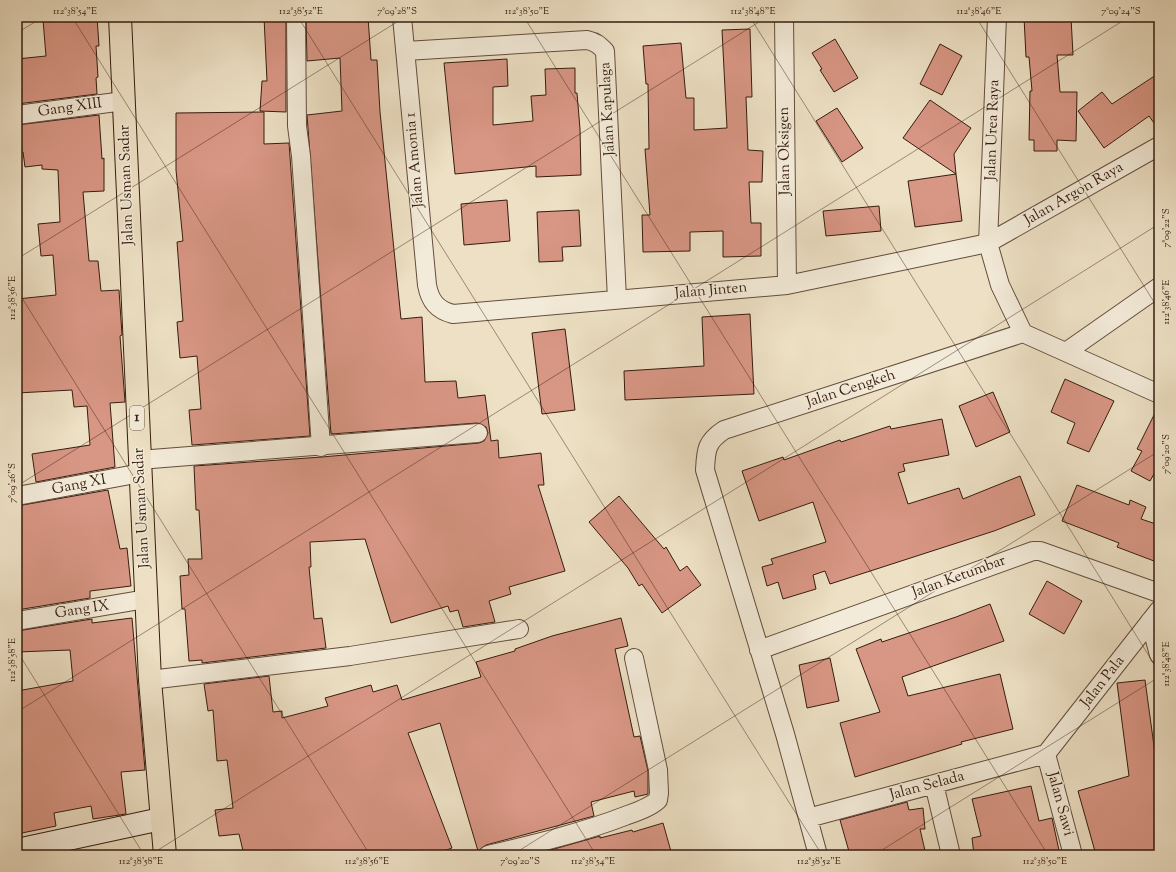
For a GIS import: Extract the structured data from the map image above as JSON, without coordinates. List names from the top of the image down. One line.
{"streets":{"highway":["Jalan Usman Sadar","1"],"street":["Gang XIII","Jalan Kapulaga","Jalan Urea Raya","Jalan Oksigen","Jalan Amonia 1","Jalan Argon Raya","Jalan Jinten","Jalan Cengkeh","Gang XI","Jalan Ketumbar","Gang IX","Jalan Pala","Jalan Selada","Jalan Sawi"]},"crossings":[["Gang XIII","Jalan Usman Sadar"],["Jalan Kapulaga","Jalan Amonia 1"],["Jalan Kapulaga","Jalan Jinten"],["Jalan Urea Raya","Jalan Argon Raya"],["Jalan Urea Raya","Jalan Jinten"],["Jalan Urea Raya","Jalan Cengkeh"],["Jalan Oksigen","Jalan Jinten"],["Jalan Amonia 1","Jalan Jinten"],["Jalan Usman Sadar","Gang XI"],["Jalan Usman Sadar","Gang IX"],["Jalan Argon Raya","Jalan Jinten"],["Jalan Cengkeh","Jalan Ketumbar"],["Jalan Pala","Jalan Selada"],["Jalan Pala","Jalan Sawi"],["Jalan Selada","Jalan Sawi"]],"coordinates":["112°38'54\"E","112°38'52\"E","7°09'28\"S","112°38'50\"E","112°38'48\"E","112°38'46\"E","7°09'24\"S","7°09'22\"S","112°38'56\"E","7°09'20\"S","7°09'26\"S","112°38'58\"E"]}
